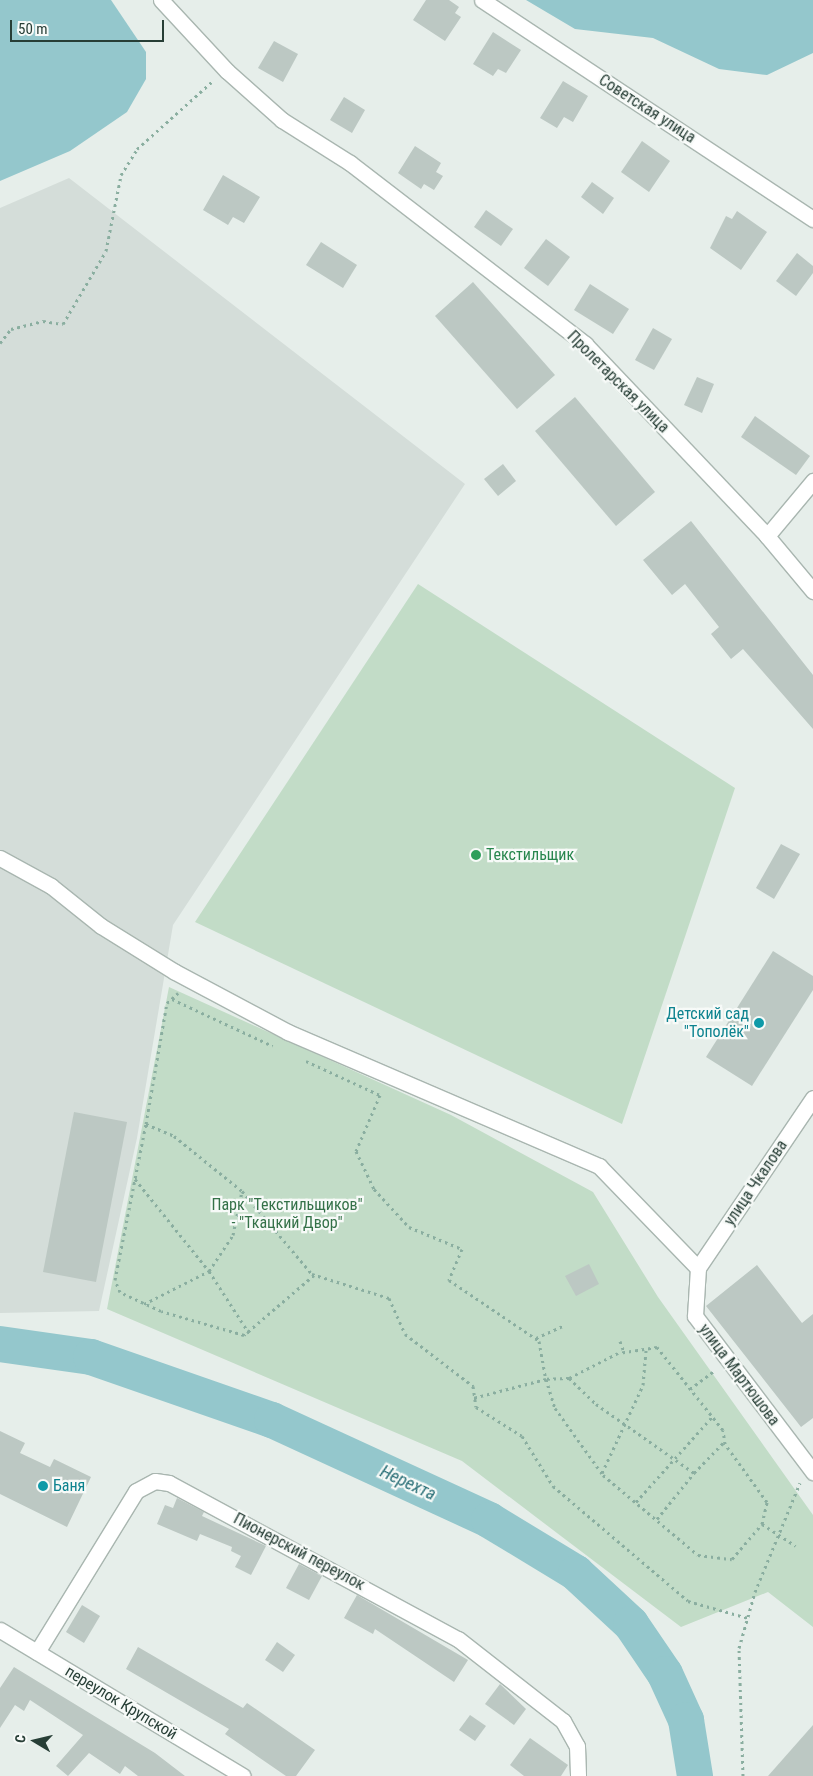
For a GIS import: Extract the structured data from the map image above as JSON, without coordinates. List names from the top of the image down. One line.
{"streets":{"street":["Советская улица","Пролетарская улица","улица Чкалова","улица Мартюшова","Пионерский переулок","переулок Крупской"]},"crossings":[["улица Чкалова","улица Мартюшова"],["Пионерский переулок","переулок Крупской"]],"water":["Нерехта"],"parks":["Парк \"Текстильщиков\" - \"Ткацкий Двор\""],"places":["Текстильщик","Детский сад \"Тополёк\"","Баня"],"scale_bar":"50 m","north":"left"}
